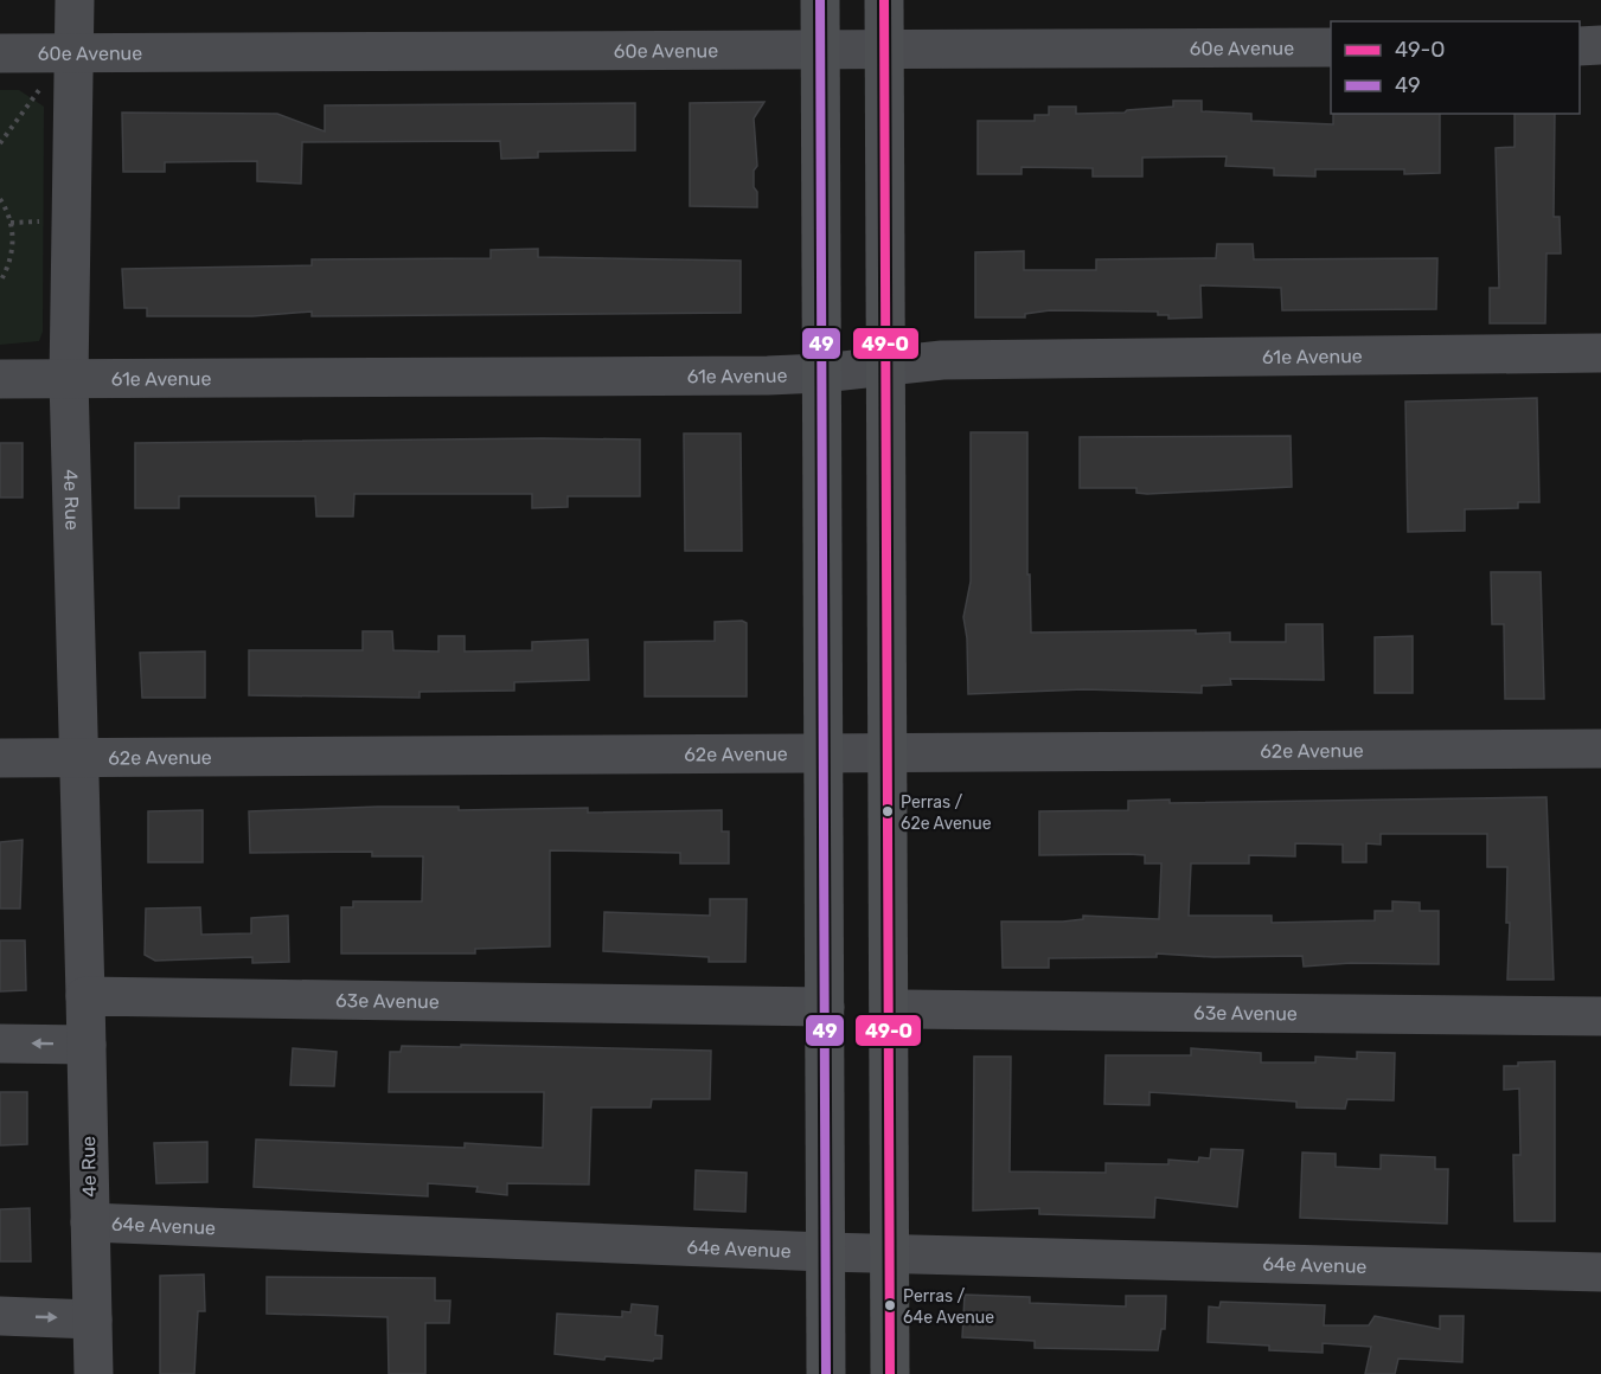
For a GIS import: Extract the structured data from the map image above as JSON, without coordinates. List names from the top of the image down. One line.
{"streets":{"street":["60e Avenue","61e Avenue","4e Rue","62e Avenue","63e Avenue","64e Avenue"]},"crossings":[["60e Avenue","4e Rue"],["61e Avenue","4e Rue"],["4e Rue","62e Avenue"],["4e Rue","63e Avenue"],["4e Rue","64e Avenue"]],"places":["Perras / 62e Avenue","Perras / 64e Avenue"],"lines":["transit line 49-O","transit line 49"],"legend":["49-O","49"]}
